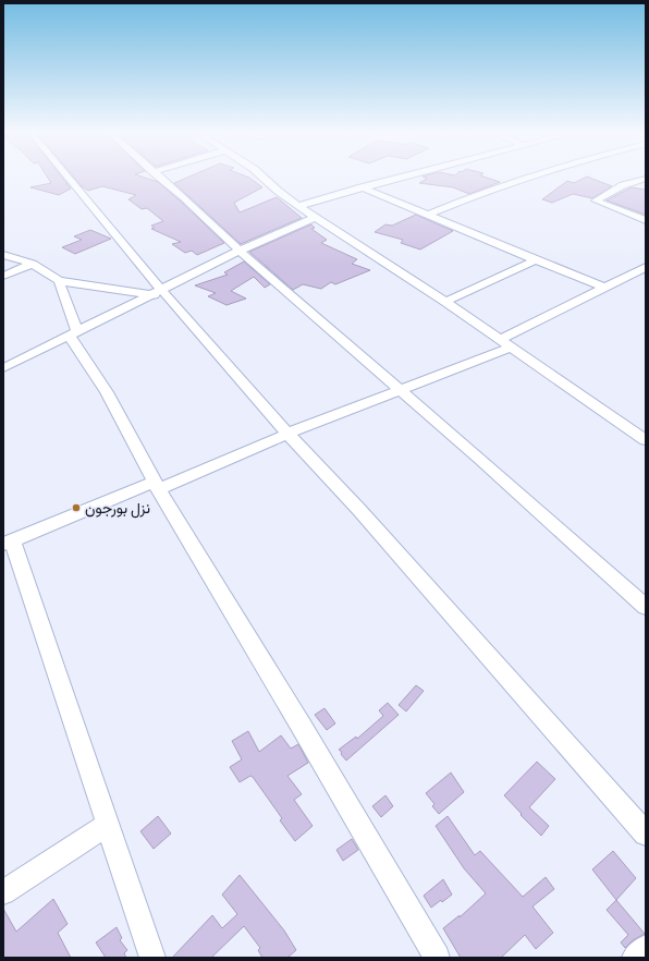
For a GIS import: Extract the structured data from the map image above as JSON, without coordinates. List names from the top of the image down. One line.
{"places":["نزل بورجون"]}
